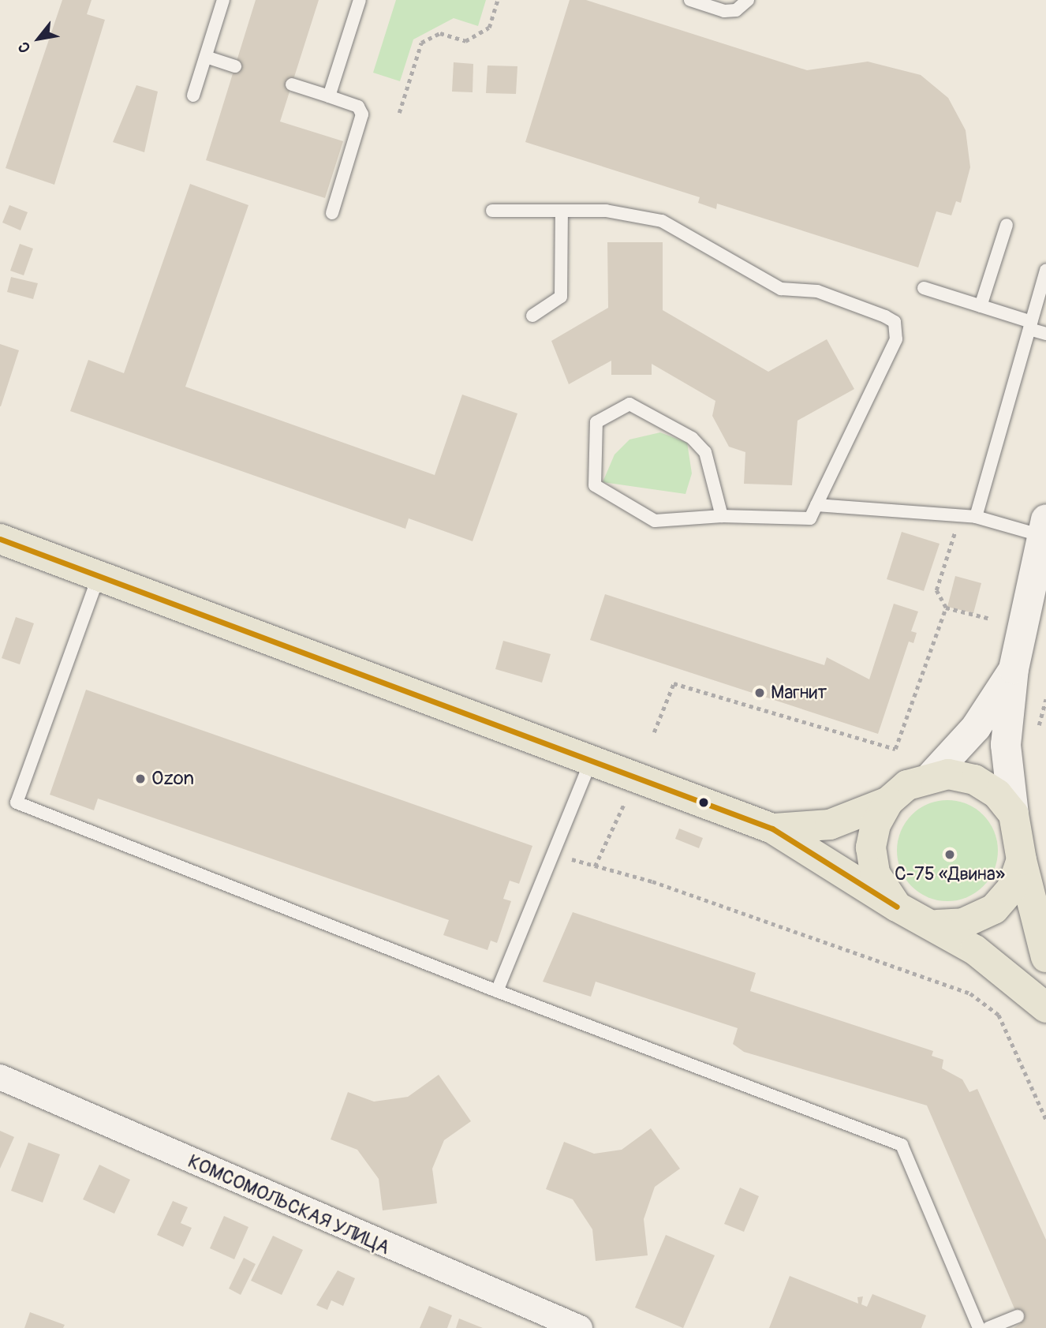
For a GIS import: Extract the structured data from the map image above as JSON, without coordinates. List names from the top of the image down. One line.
{"streets":{"street":["КОМСОМОЛЬСКАЯ УЛИЦА"]},"places":["Магнит","Ozon","С-75 «Двина»"],"north":"bottom left"}
